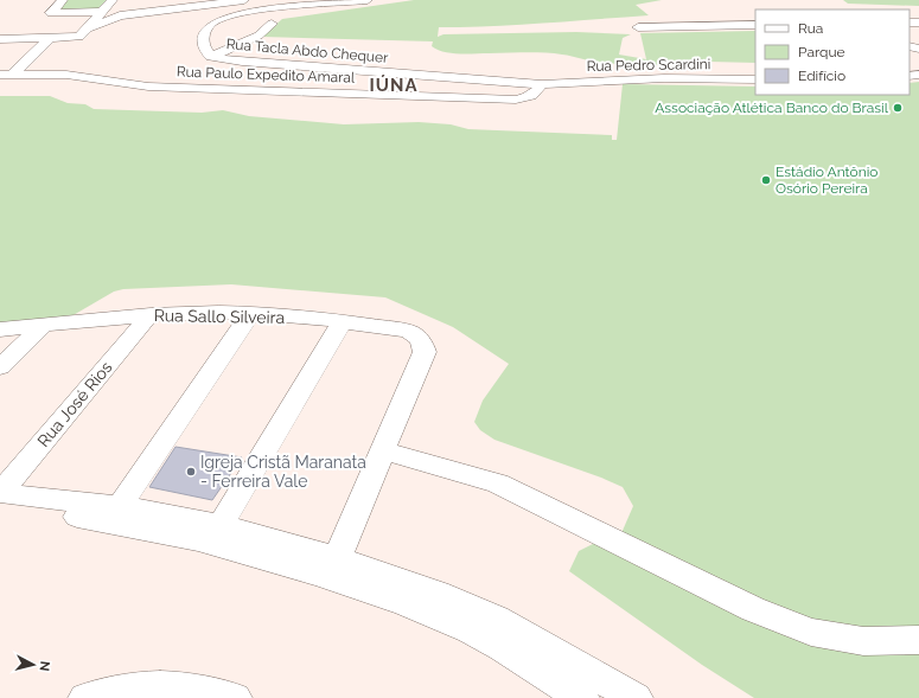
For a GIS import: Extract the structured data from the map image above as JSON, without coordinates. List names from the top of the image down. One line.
{"streets":{"street":["Rua Tacla Abdo Chequer","Rua Pedro Scardini","Rua Paulo Expedito Amaral","Rua Sallo Silveira","Rua José Rios"]},"crossings":[["Rua Tacla Abdo Chequer","Rua Pedro Scardini"],["Rua Tacla Abdo Chequer","Rua Paulo Expedito Amaral"],["Rua Pedro Scardini","Rua Paulo Expedito Amaral"],["Rua Sallo Silveira","Rua José Rios"]],"districts":["IÚNA"],"places":["Associação Atlética Banco do Brasil","Estádio Antônio Osório Pereira","Igreja Cristã Maranata - Ferreira Vale"],"legend":["Rua","Parque","Edifício"],"north":"right"}
